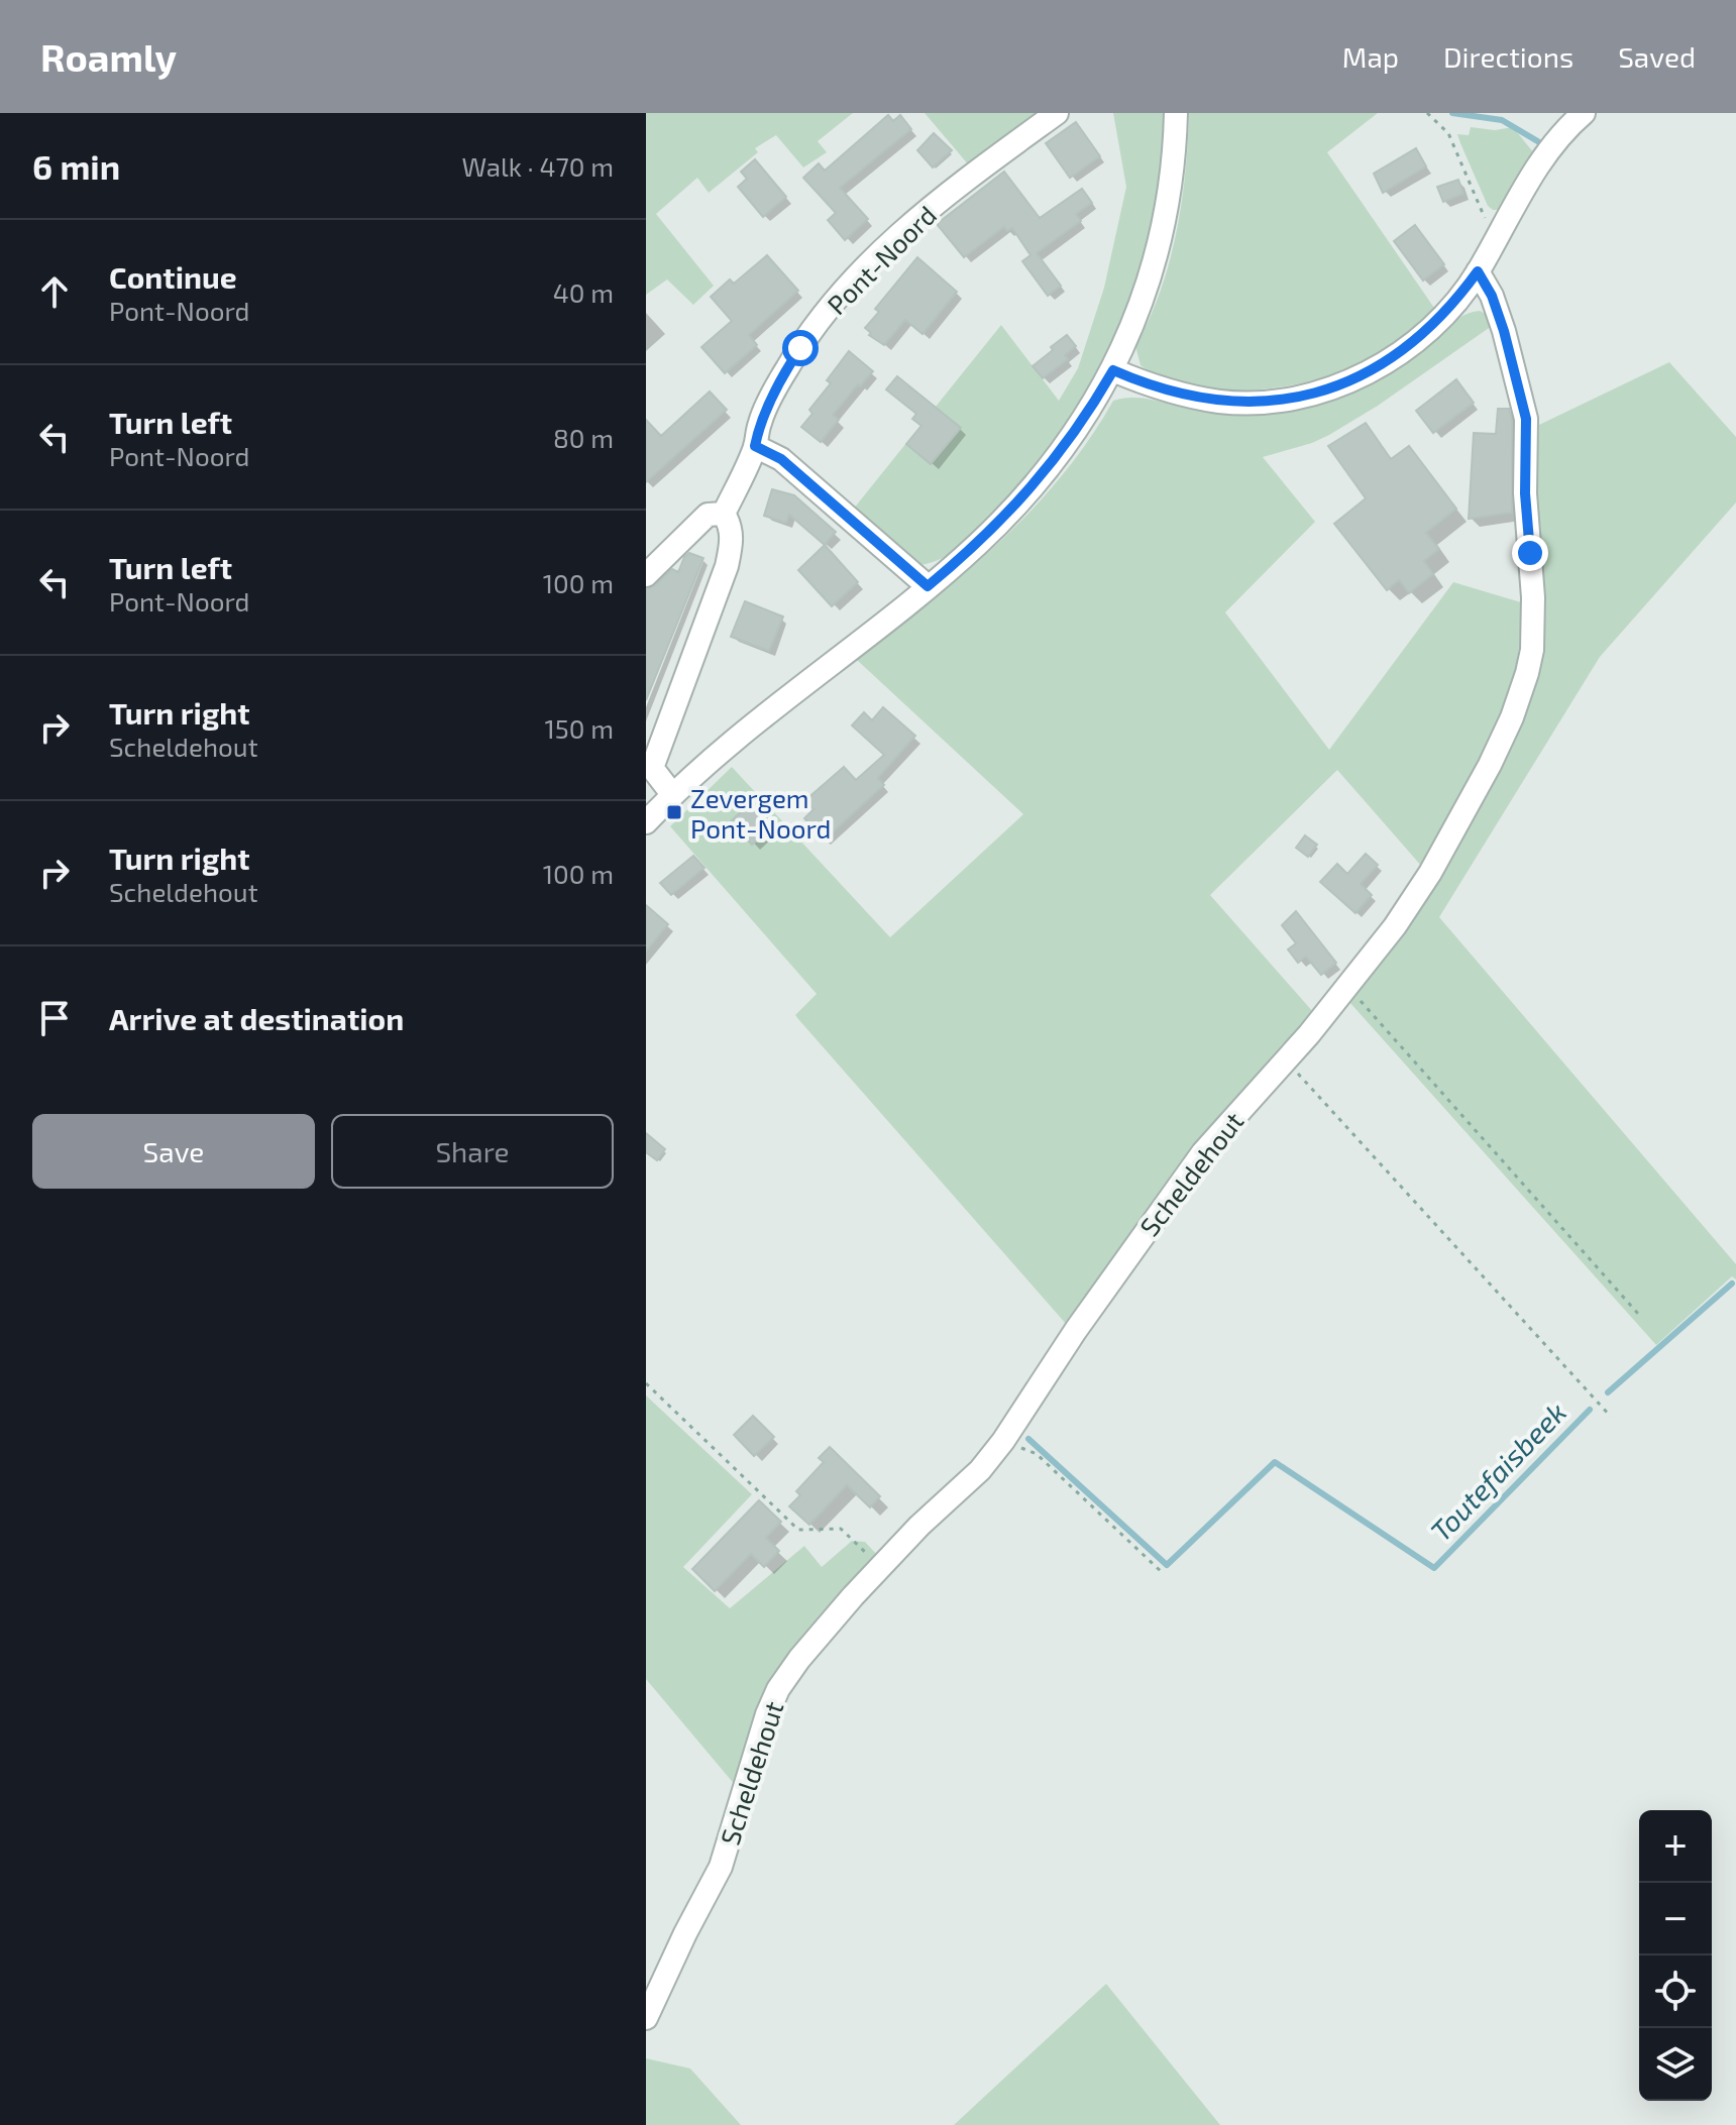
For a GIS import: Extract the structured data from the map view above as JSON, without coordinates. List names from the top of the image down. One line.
{"streets":{"street":["Pont-Noord","Scheldehout"]},"water":["Toutefaisbeek"],"places":{"transit":["Zevergem Pont-Noord"]},"page":{"header":"Roamly","nav":["Map","Directions","Saved"],"heading":["6 min","Walk · 470 m"],"list":[["Continue","Pont-Noord","40 m"],["Turn left","Pont-Noord","80 m"],["Turn left","Pont-Noord","100 m"],["Turn right","Scheldehout","150 m"],["Turn right","Scheldehout","100 m"],"Arrive at destination"],"buttons":["Save","Share"],"map_buttons":["+","−"]}}
